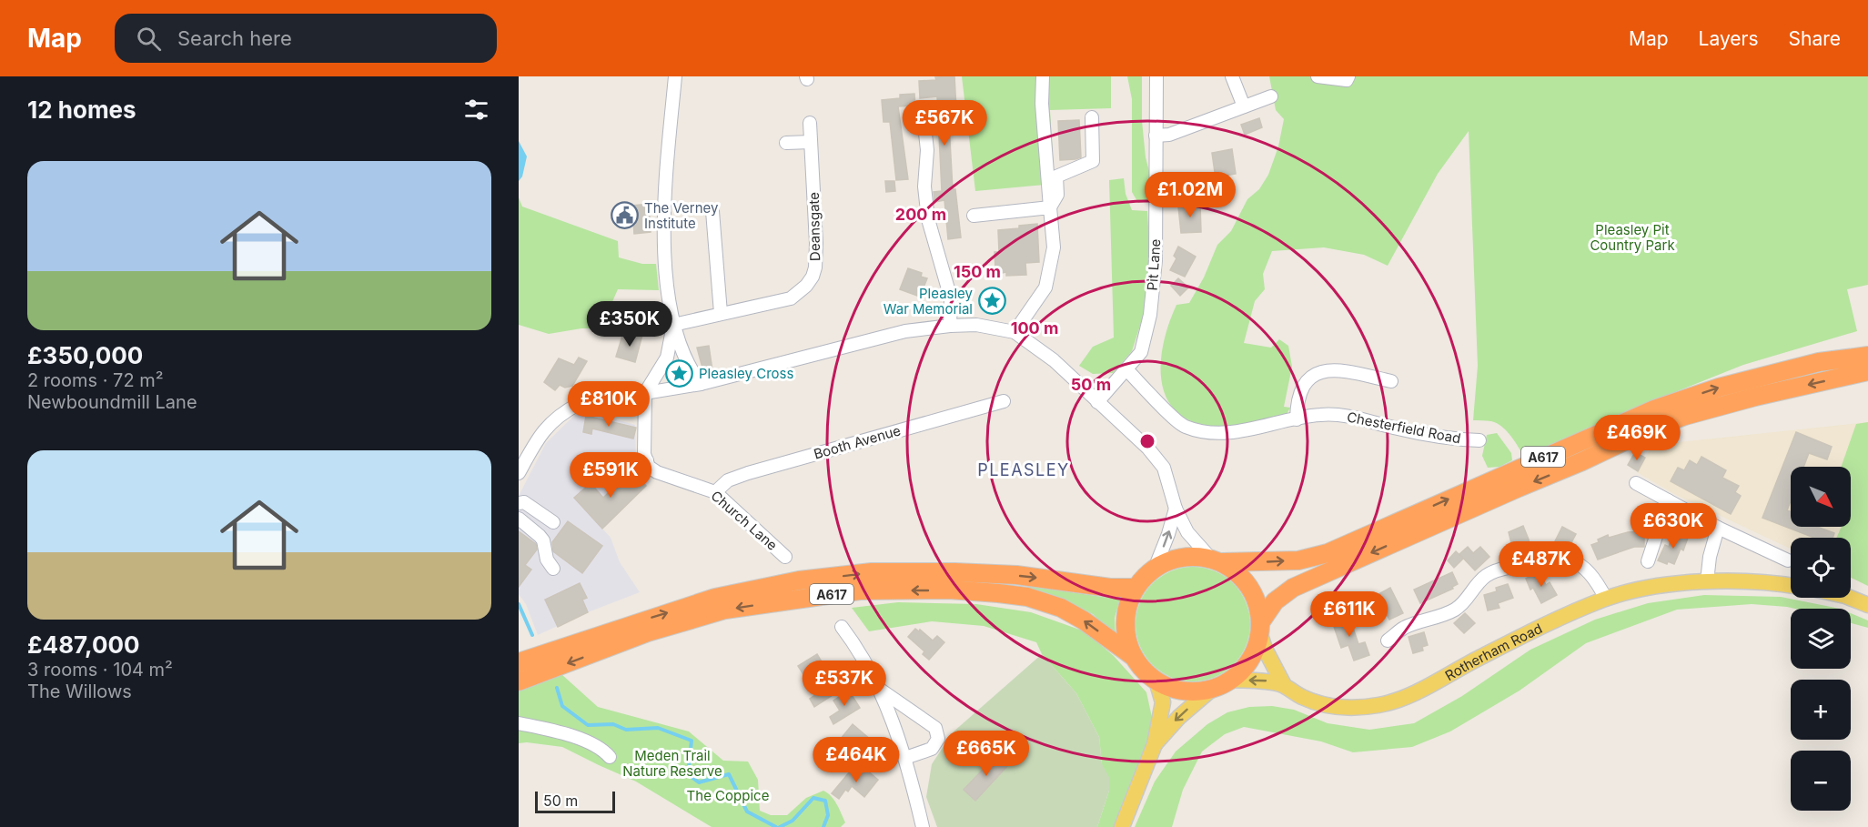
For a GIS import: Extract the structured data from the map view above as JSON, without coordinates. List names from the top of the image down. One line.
{"streets":{"highway":["A617"],"main road":["Rotherham Road"],"street":["Deansgate","Pit Lane","Chesterfield Road","Booth Avenue","Church Lane"]},"crossings":[["Pit Lane","Chesterfield Road"],["Booth Avenue","Church Lane"],["A617","Rotherham Road"]],"districts":["PLEASLEY"],"parks":["Pleasley Pit Country Park","Meden Trail Nature Reserve","The Coppice"],"places":{"public building":["The Verney Institute"],"place":["Pleasley War Memorial","Pleasley Cross"]},"scale_bar":"50 m","north":"bottom right","page":{"header":"Map","search":"Search here","nav":["Map","Layers","Share"],"heading":"12 homes","price":["£567K","£1.02M","£350K","£810K","£469K","£591K","£630K","£487K","£611K","£537K","£665K","£464K"],"list":[{"name":"£350,000","note":"2 rooms · 72 m² · Newboundmill Lane"},{"name":"£487,000","note":"3 rooms · 104 m² · The Willows"}],"map_buttons":["+","−"],"scale":"50 m"},"rings":["200 m","150 m","100 m","50 m"]}
